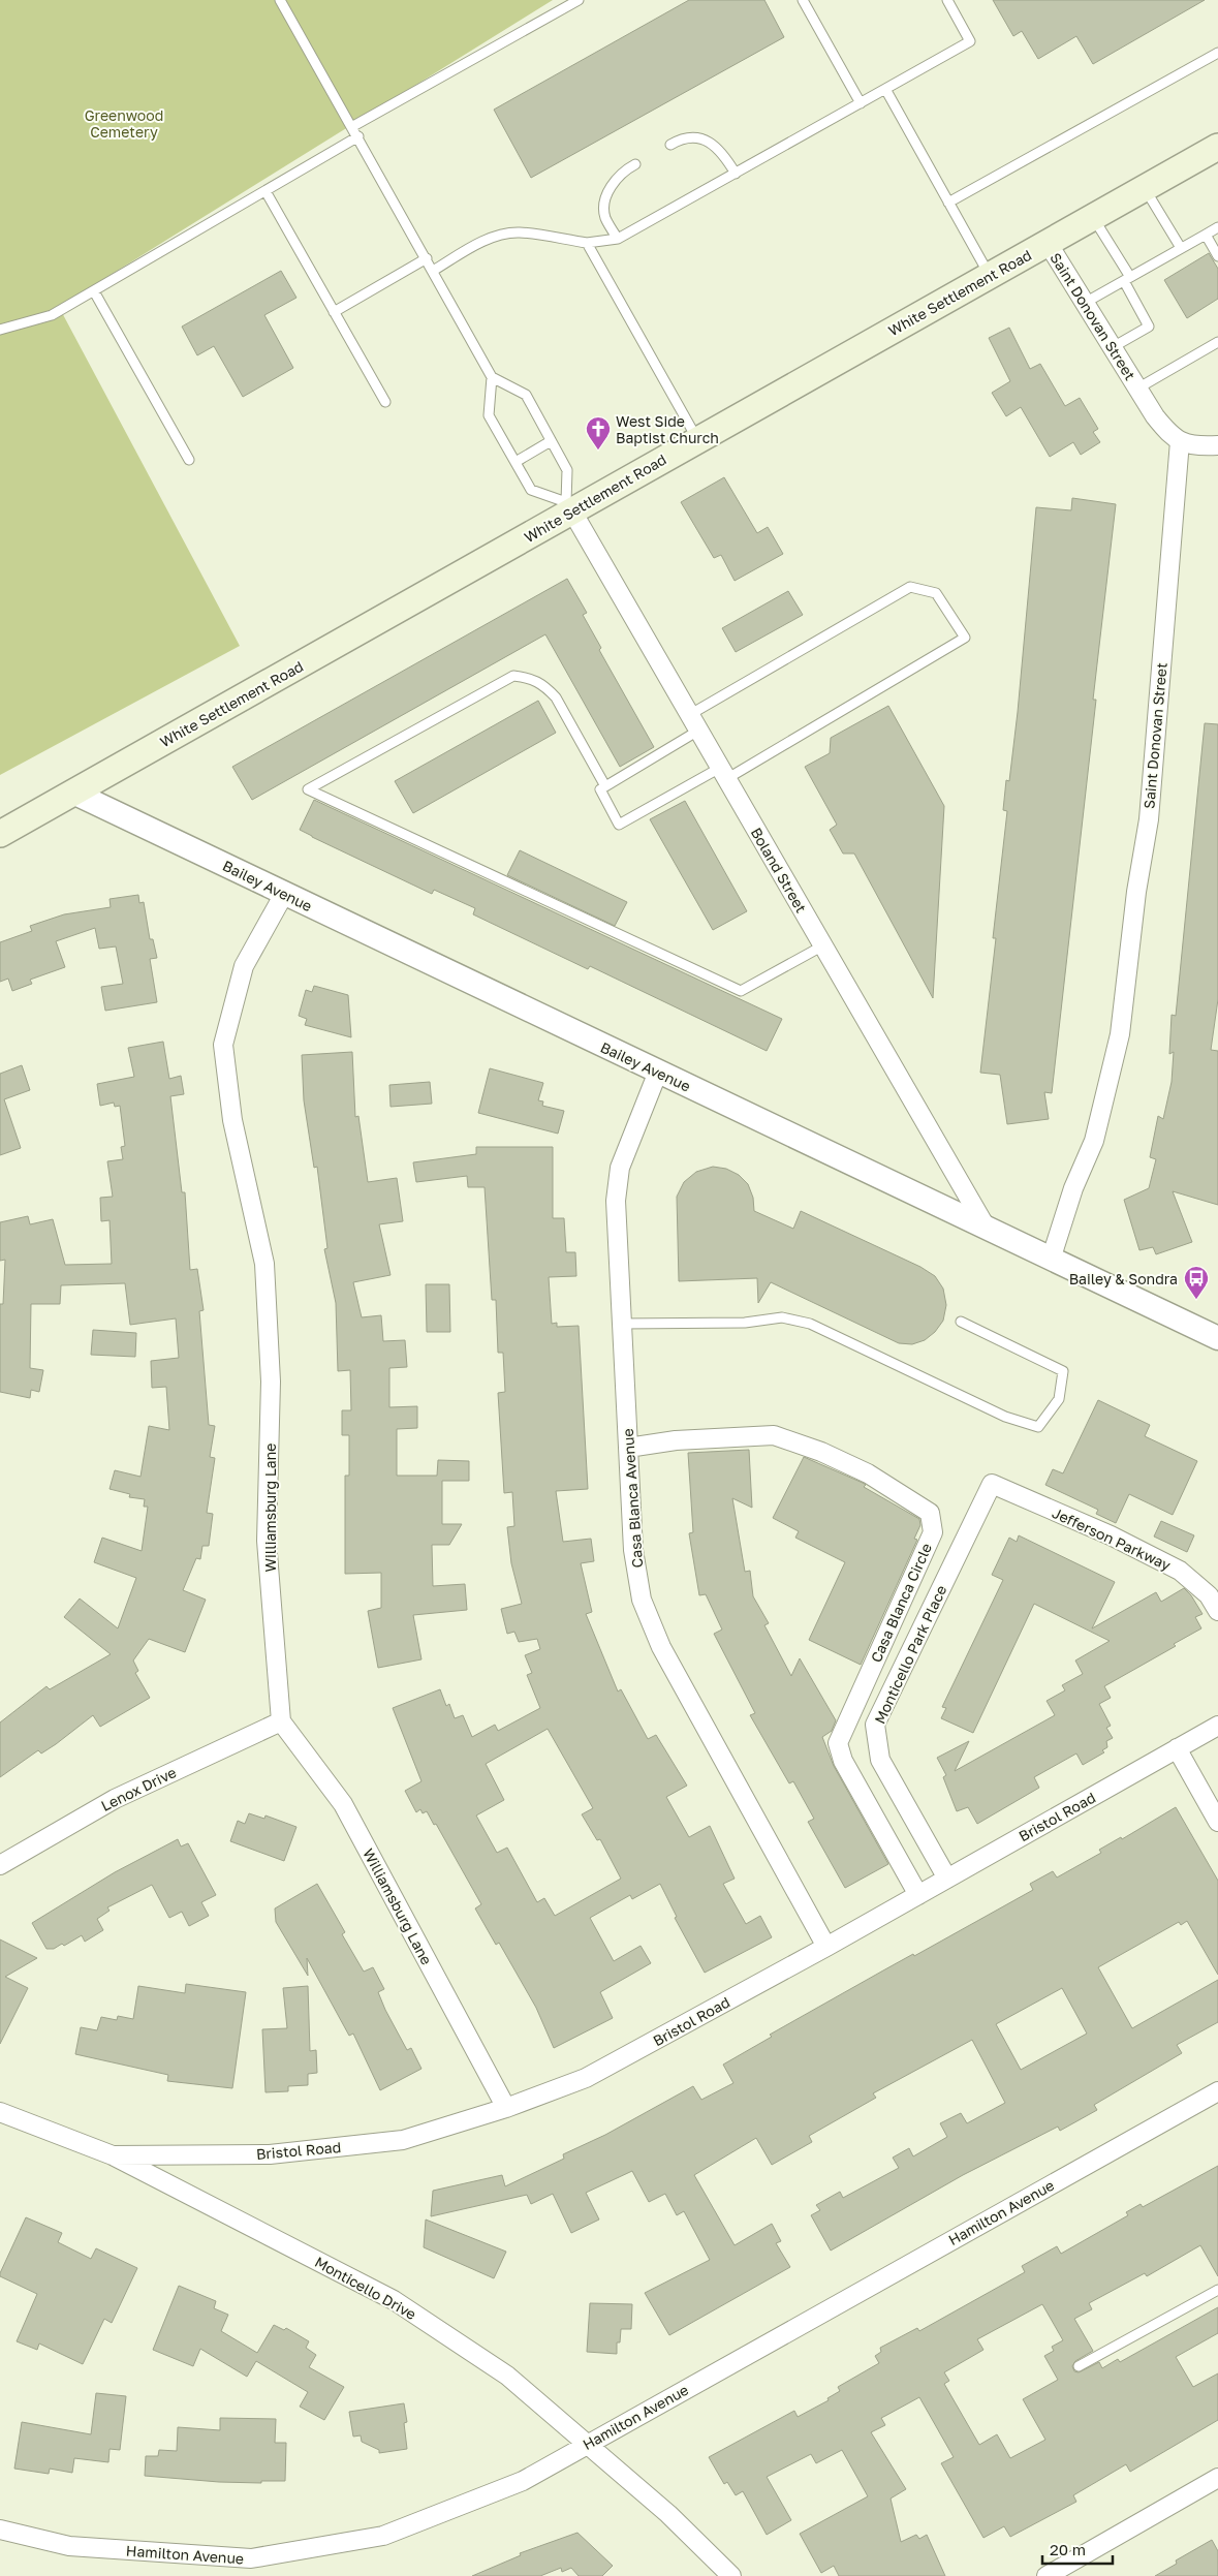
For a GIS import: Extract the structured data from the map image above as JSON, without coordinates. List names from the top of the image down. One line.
{"streets":{"main road":["White Settlement Road"],"street":["Saint Donovan Street","Boland Street","Bailey Avenue","Casa Blanca Avenue","Williamsburg Lane","Jefferson Parkway","Casa Blanca Circle","Monticello Park Place","Lenox Drive","Bristol Road","Hamilton Avenue","Monticello Drive"]},"crossings":[["White Settlement Road","Saint Donovan Street"],["White Settlement Road","Boland Street"],["White Settlement Road","Bailey Avenue"],["Saint Donovan Street","Bailey Avenue"],["Boland Street","Bailey Avenue"],["Bailey Avenue","Casa Blanca Avenue"],["Bailey Avenue","Williamsburg Lane"],["Casa Blanca Avenue","Casa Blanca Circle"],["Casa Blanca Avenue","Bristol Road"],["Williamsburg Lane","Lenox Drive"],["Williamsburg Lane","Bristol Road"],["Jefferson Parkway","Monticello Park Place"],["Casa Blanca Circle","Bristol Road"],["Monticello Park Place","Bristol Road"],["Bristol Road","Monticello Drive"],["Hamilton Avenue","Monticello Drive"]],"parks":["Greenwood Cemetery"],"places":{"church":["West Side Baptist Church"],"bus stop":["Bailey & Sondra"]},"scale_bar":"20 m"}
